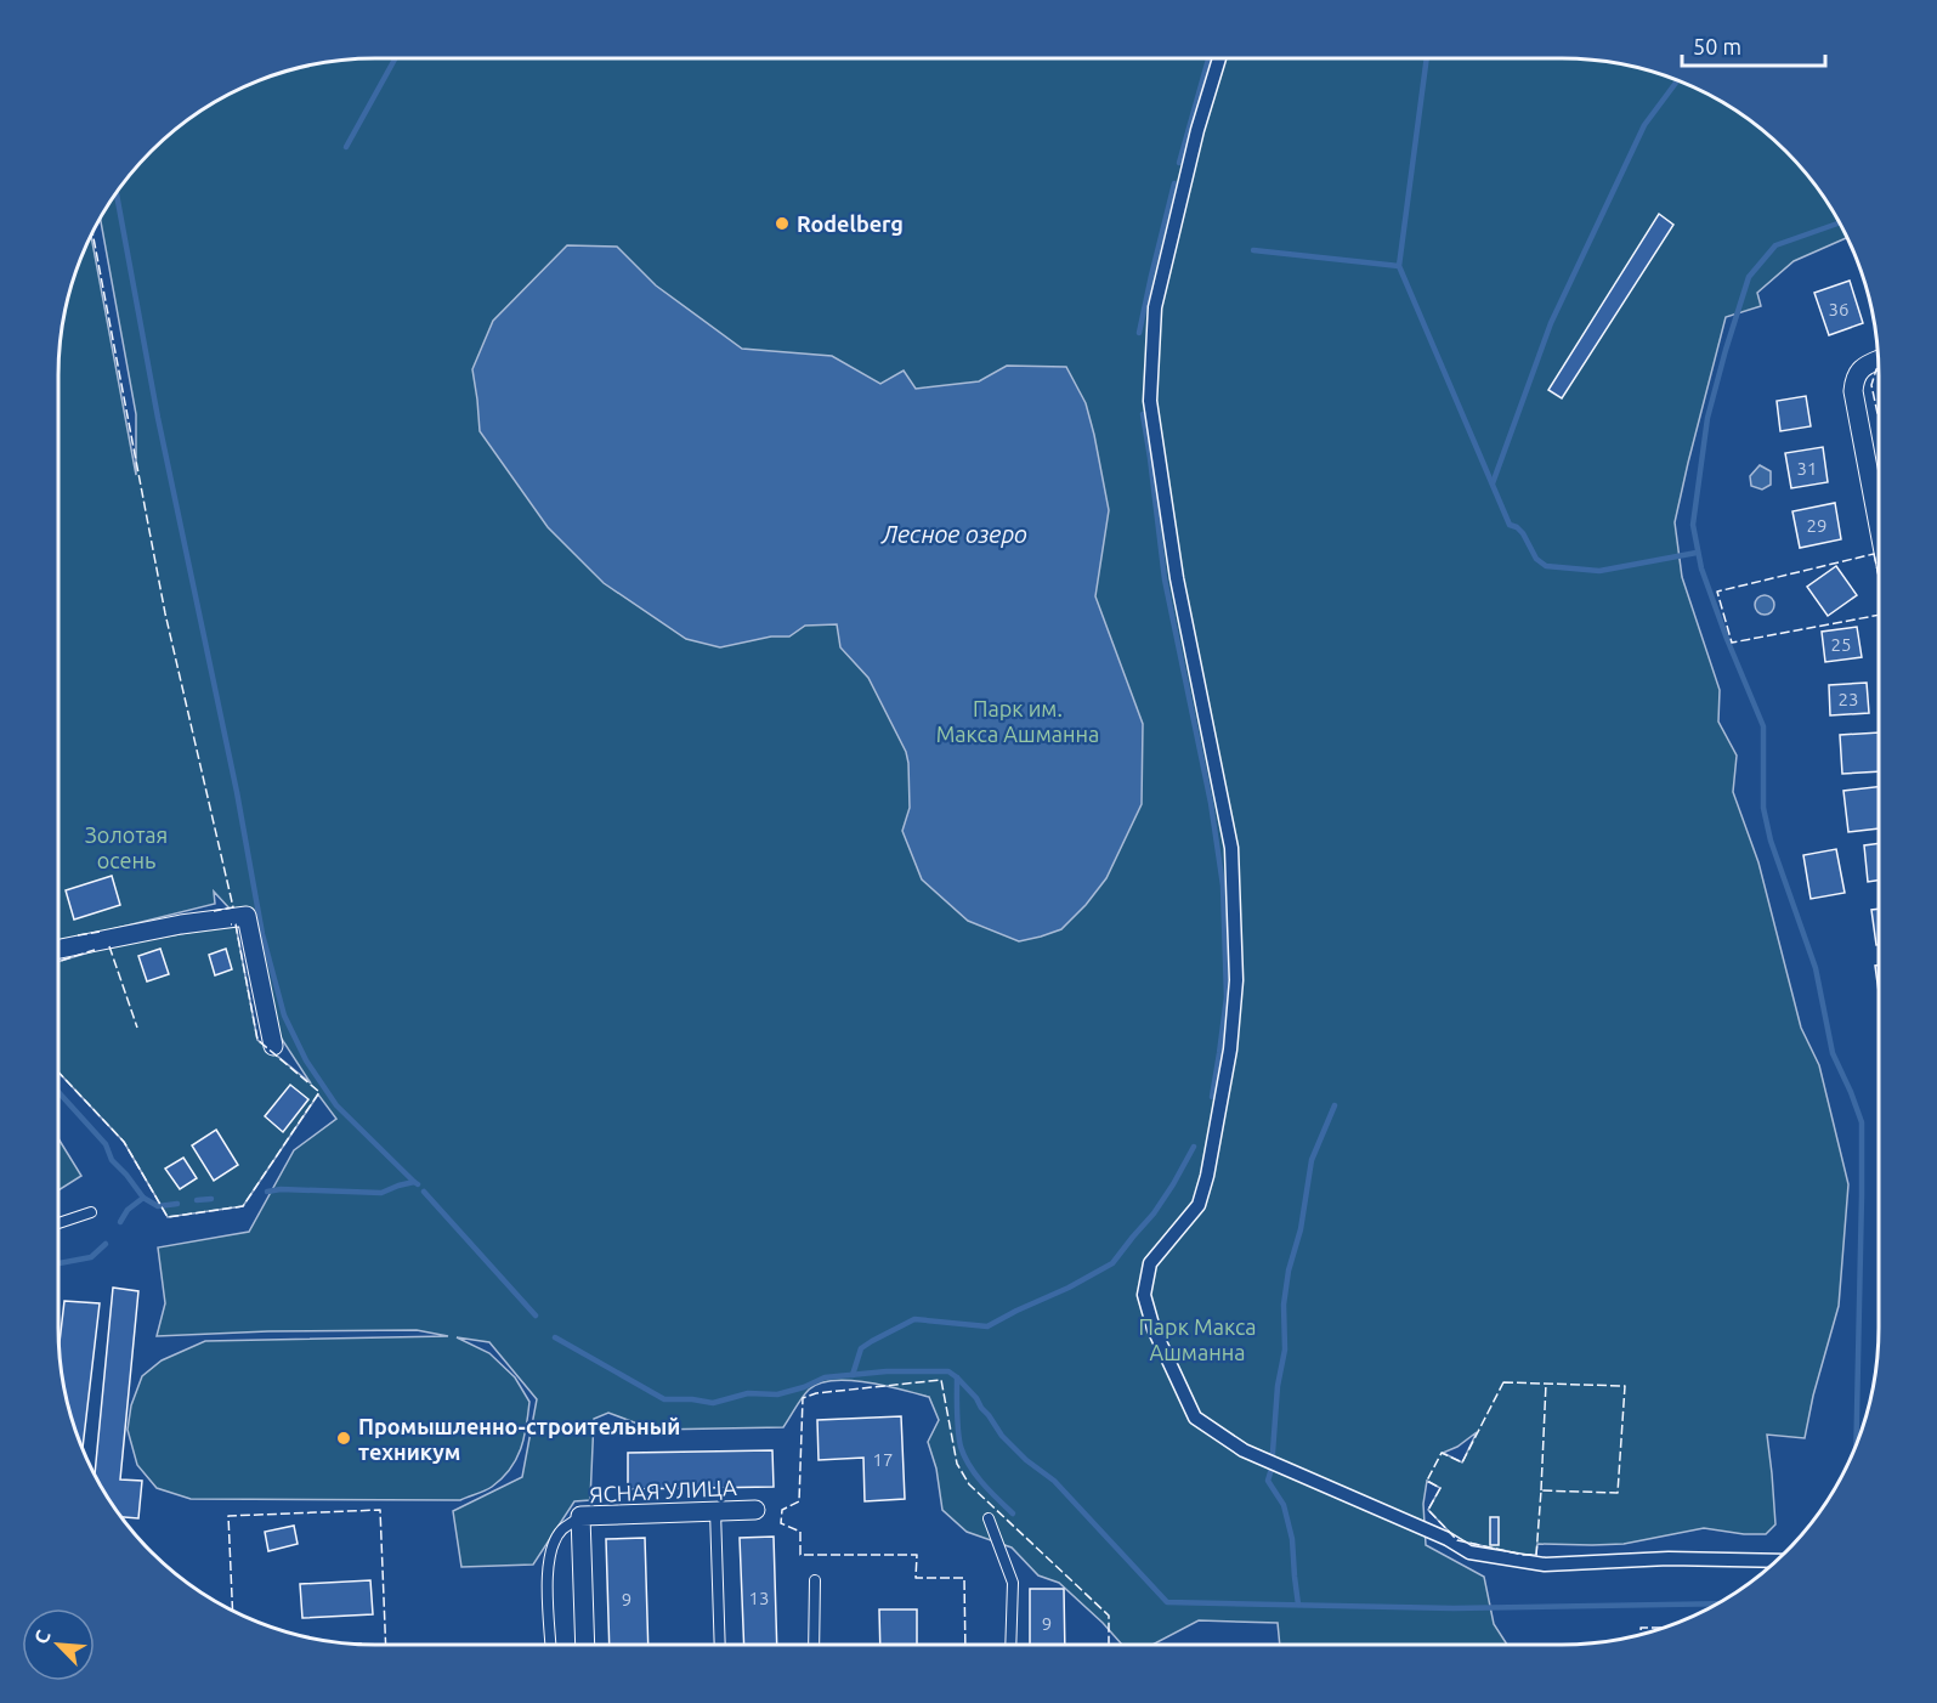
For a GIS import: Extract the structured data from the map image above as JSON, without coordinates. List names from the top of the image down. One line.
{"streets":{"street":["ЯСНАЯ УЛИЦА"]},"water":["Лесное озеро"],"parks":["Парк им. Макса Ашманна","Золотая осень","Парк Макса Ашманна"],"places":["Rodelberg","Промышленно-строительный техникум"],"house_numbers":["36","31","29","25","23","17","13","9","9"],"scale_bar":"50 m","north":"top left"}
